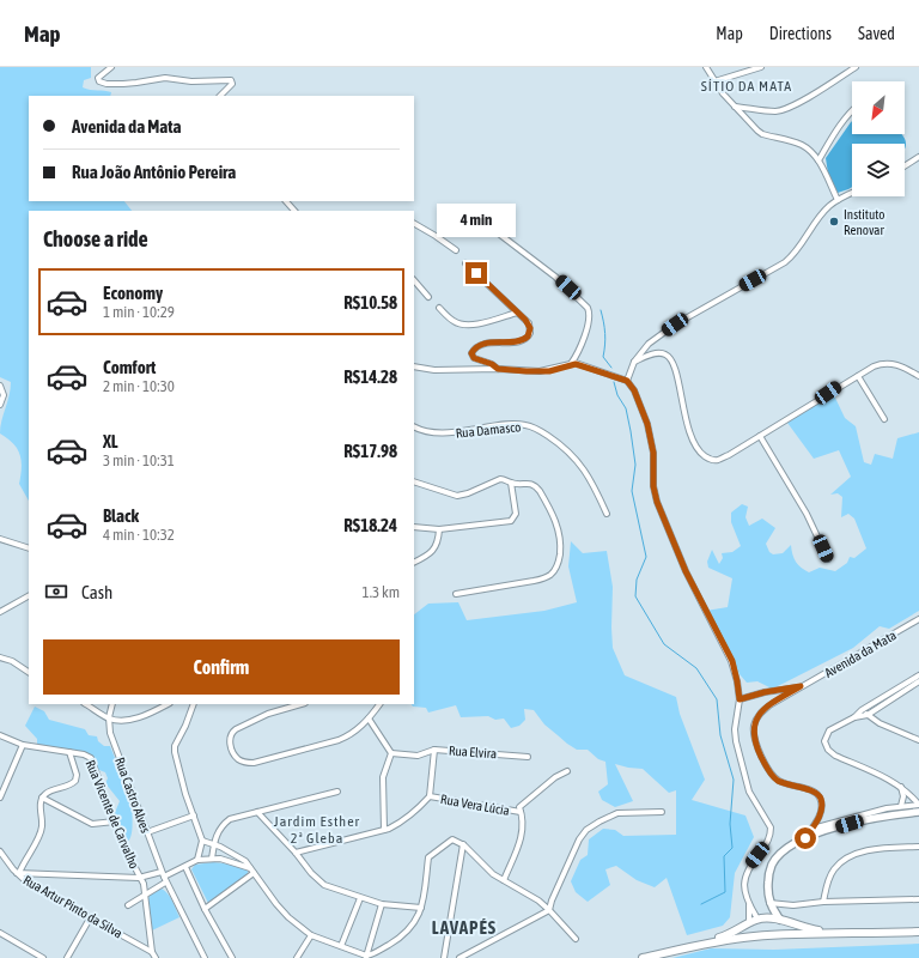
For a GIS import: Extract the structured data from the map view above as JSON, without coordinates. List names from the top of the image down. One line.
{"streets":{"street":["Rua Damasco","Avenida da Mata","Rua Elvira","Rua Castro Alves","Rua Vera Lúcia","Rua Vicente de Carvalho","Rua Artur Pinto da Silva"]},"crossings":[["Rua Elvira","Rua Vera Lúcia"],["Rua Vicente de Carvalho","Rua Artur Pinto da Silva"]],"districts":["SÍTIO DA MATA","Jardim Esther 2ª Gleba","LAVAPÉS"],"places":["Instituto Renovar"],"north":"bottom left","page":{"header":"Map","nav":["Map","Directions","Saved"],"banner":["Avenida da Mata","Rua João Antônio Pereira"],"bubble":"4 min","heading":"Choose a ride","list":[{"name":"Economy","note":"1 min · 10:29","value":"R$10.58"},{"name":"Comfort","note":"2 min · 10:30","value":"R$14.28"},{"name":"XL","note":"3 min · 10:31","value":"R$17.98"},{"name":"Black","note":"4 min · 10:32","value":"R$18.24"}],"pay":["Cash","1.3 km"],"buttons":"Confirm"}}
